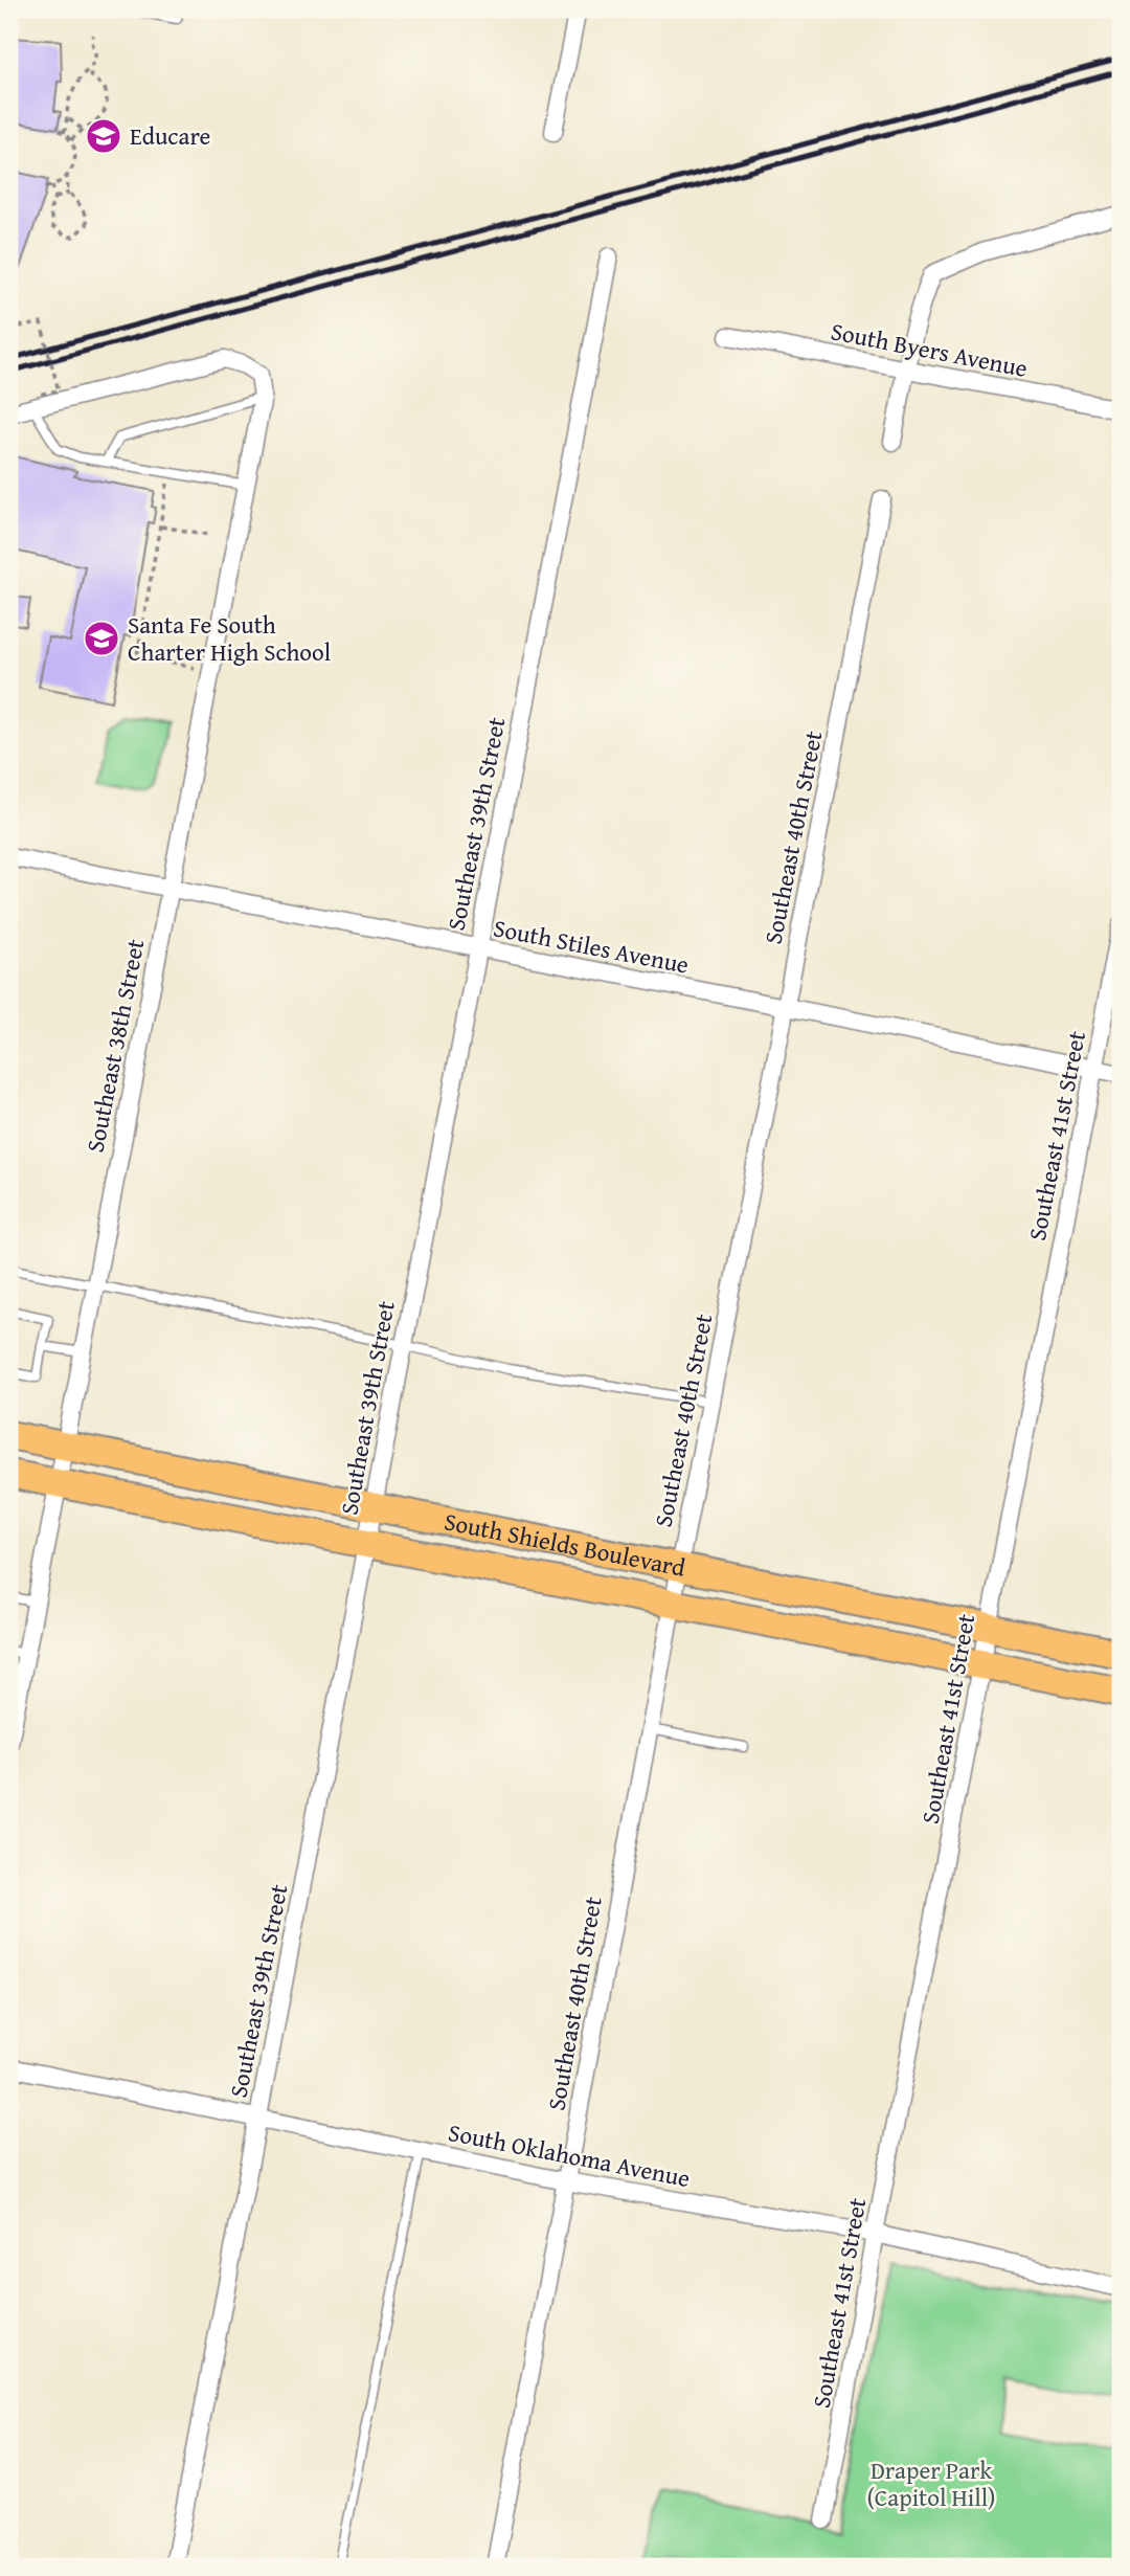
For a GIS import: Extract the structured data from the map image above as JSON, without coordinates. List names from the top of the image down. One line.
{"streets":{"main road":["South Shields Boulevard"],"street":["South Byers Avenue","Southeast 39th Street","Southeast 40th Street","South Stiles Avenue","Southeast 38th Street","Southeast 41st Street","South Oklahoma Avenue"]},"crossings":[["Southeast 39th Street","South Stiles Avenue"],["Southeast 39th Street","South Shields Boulevard"],["Southeast 39th Street","South Oklahoma Avenue"],["Southeast 40th Street","South Stiles Avenue"],["Southeast 40th Street","South Shields Boulevard"],["Southeast 40th Street","South Oklahoma Avenue"],["South Stiles Avenue","Southeast 38th Street"],["South Stiles Avenue","Southeast 41st Street"],["Southeast 38th Street","South Shields Boulevard"],["Southeast 41st Street","South Shields Boulevard"],["Southeast 41st Street","South Oklahoma Avenue"]],"parks":["Draper Park (Capitol Hill)"],"places":{"school or university":["Educare","Santa Fe South Charter High School"]}}
